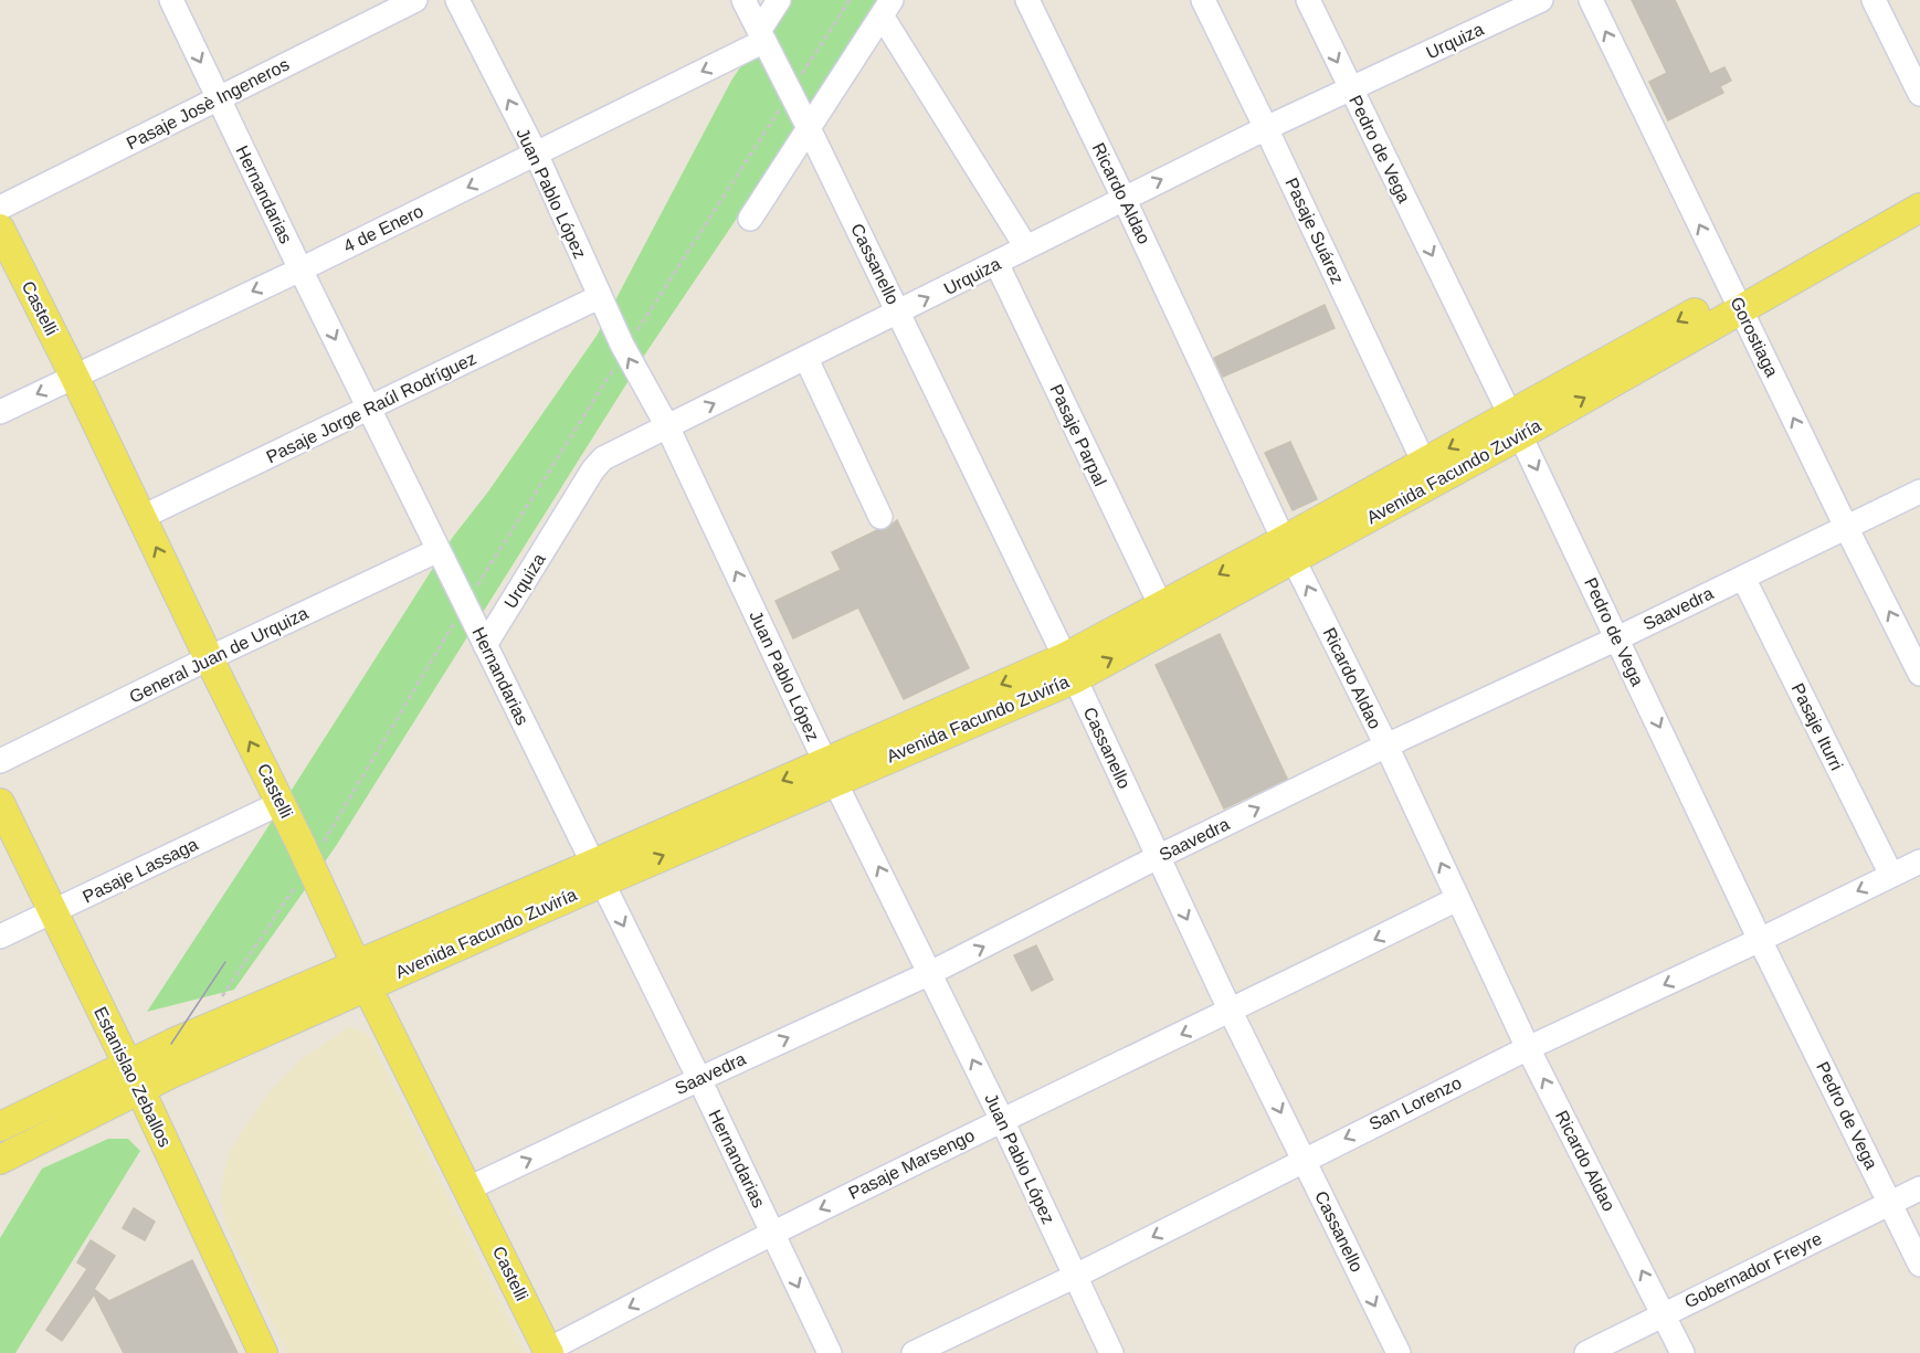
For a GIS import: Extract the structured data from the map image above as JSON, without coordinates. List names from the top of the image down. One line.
{"streets":{"main road":["Castelli","Avenida Facundo Zuviría","Estanislao Zeballos"],"street":["Urquiza","Pasaje Josè Ingeneros","Pedro de Vega","Juan Pablo López","Ricardo Aldao","Hernandarias","4 de Enero","Pasaje Suárez","Cassanello","Gorostiaga","Pasaje Jorge Raúl Rodríguez","Pasaje Parpal","Saavedra","General Juan de Urquiza","Pasaje Iturri","Pasaje Lassaga","San Lorenzo","Pasaje Marsengo","Gobernador Freyre"]},"crossings":[["Urquiza","Pedro de Vega"],["Urquiza","Juan Pablo López"],["Urquiza","Ricardo Aldao"],["Urquiza","Hernandarias"],["Urquiza","Pasaje Suárez"],["Urquiza","Cassanello"],["Urquiza","Pasaje Parpal"],["Pasaje Josè Ingeneros","Hernandarias"],["Pedro de Vega","Avenida Facundo Zuviría"],["Pedro de Vega","Saavedra"],["Pedro de Vega","San Lorenzo"],["Pedro de Vega","Gobernador Freyre"],["Juan Pablo López","4 de Enero"],["Juan Pablo López","Pasaje Jorge Raúl Rodríguez"],["Juan Pablo López","Avenida Facundo Zuviría"],["Juan Pablo López","Saavedra"],["Juan Pablo López","San Lorenzo"],["Juan Pablo López","Pasaje Marsengo"],["Ricardo Aldao","Avenida Facundo Zuviría"],["Ricardo Aldao","Saavedra"],["Ricardo Aldao","San Lorenzo"],["Ricardo Aldao","Pasaje Marsengo"],["Ricardo Aldao","Gobernador Freyre"],["Hernandarias","4 de Enero"],["Hernandarias","Pasaje Jorge Raúl Rodríguez"],["Hernandarias","Avenida Facundo Zuviría"],["Hernandarias","Saavedra"],["Hernandarias","General Juan de Urquiza"],["Hernandarias","Pasaje Marsengo"],["4 de Enero","Cassanello"],["4 de Enero","Castelli"],["Pasaje Suárez","Avenida Facundo Zuviría"],["Cassanello","Avenida Facundo Zuviría"],["Cassanello","Saavedra"],["Cassanello","San Lorenzo"],["Cassanello","Pasaje Marsengo"],["Castelli","Pasaje Jorge Raúl Rodríguez"],["Castelli","Avenida Facundo Zuviría"],["Castelli","Saavedra"],["Castelli","General Juan de Urquiza"],["Castelli","Pasaje Lassaga"],["Castelli","Pasaje Marsengo"],["Gorostiaga","Avenida Facundo Zuviría"],["Gorostiaga","Saavedra"],["Pasaje Parpal","Avenida Facundo Zuviría"],["Avenida Facundo Zuviría","Estanislao Zeballos"],["Saavedra","Pasaje Iturri"],["Pasaje Iturri","San Lorenzo"],["Pasaje Lassaga","Estanislao Zeballos"]],"one_way":["Pedro de Vega","Juan Pablo López","Ricardo Aldao","Hernandarias","4 de Enero","Cassanello","Gorostiaga","Saavedra","San Lorenzo","Pasaje Marsengo"]}
